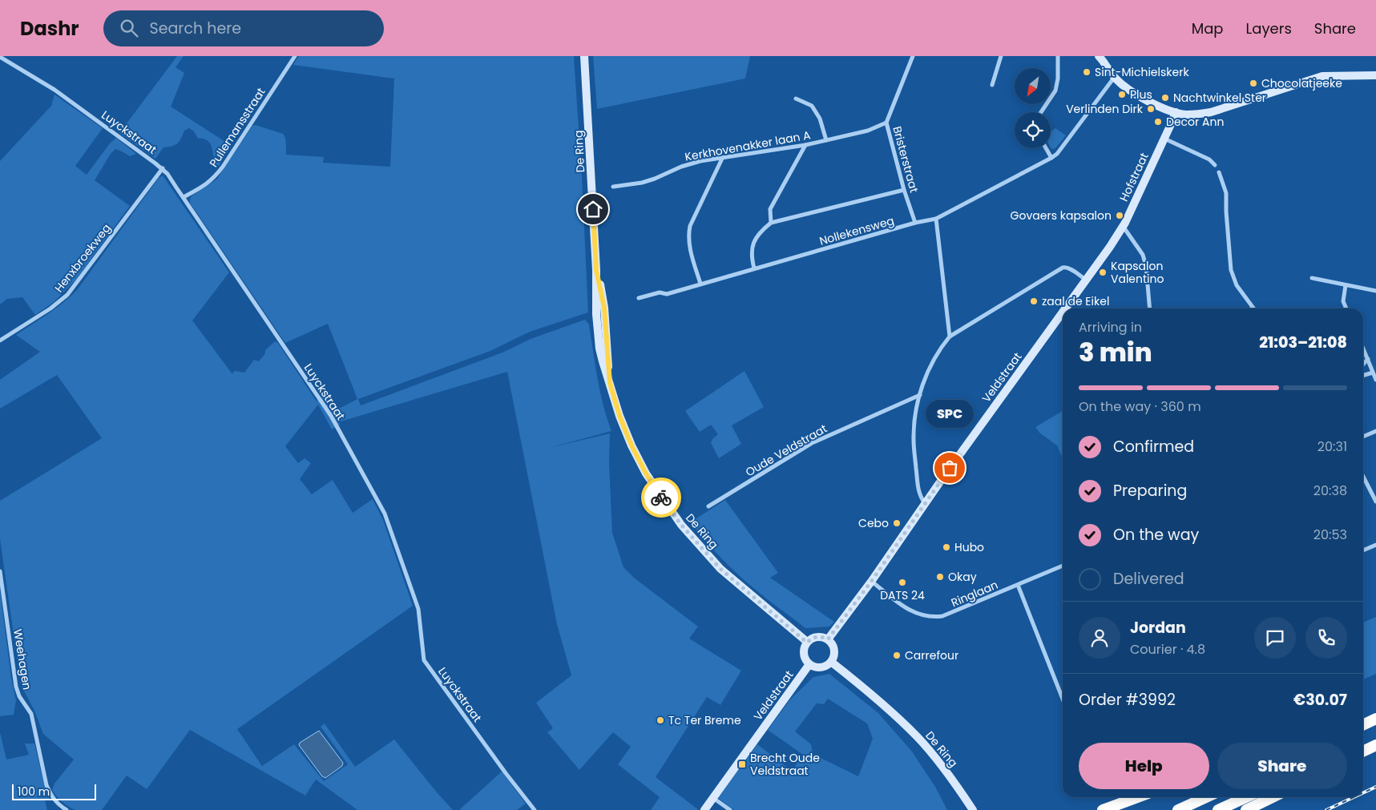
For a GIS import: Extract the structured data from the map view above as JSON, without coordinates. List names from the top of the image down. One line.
{"streets":{"main road":["De Ring","Hofstraat","Veldstraat"],"street":["Pullemansstraat","Luyckstraat","Kerkhovenakker laan A","Bristerstraat","Nollekensweg","Henxbroekweg","Oude Veldstraat","Ringlaan","Weehagen"]},"crossings":[["Pullemansstraat","Luyckstraat"],["Luyckstraat","Henxbroekweg"],["Kerkhovenakker laan A","Bristerstraat"],["De Ring","Veldstraat"],["Bristerstraat","Nollekensweg"],["Hofstraat","Veldstraat"],["Veldstraat","Ringlaan"]],"places":{"other":["Sint-Michielskerk","Chocolatjeeke","Plus","Nachtwinkel Ster","Verlinden Dirk","Decor Ann","Govaers kapsalon","Kapsalon Valentino","zaal de Eikel","SPC","Cebo","Hubo","Okay","DATS 24","Carrefour","Tc Ter Breme"],"transit":["Brecht Oude Veldstraat"]},"scale_bar":"100 m","north":"bottom left","page":{"header":"Dashr","search":"Search here","nav":["Map","Layers","Share"],"heading":["3 min","Arriving in","21:03–21:08"],"panel":["Jordan","Courier · 4.8","Order #3992","€30.07"],"bar":"On the way · 360 m","bubble":"SPC","list":[["Confirmed","20:31"],["Preparing","20:38"],["On the way","20:53"],"Delivered"],"buttons":["Help","Share"],"scale":"100 m"}}
